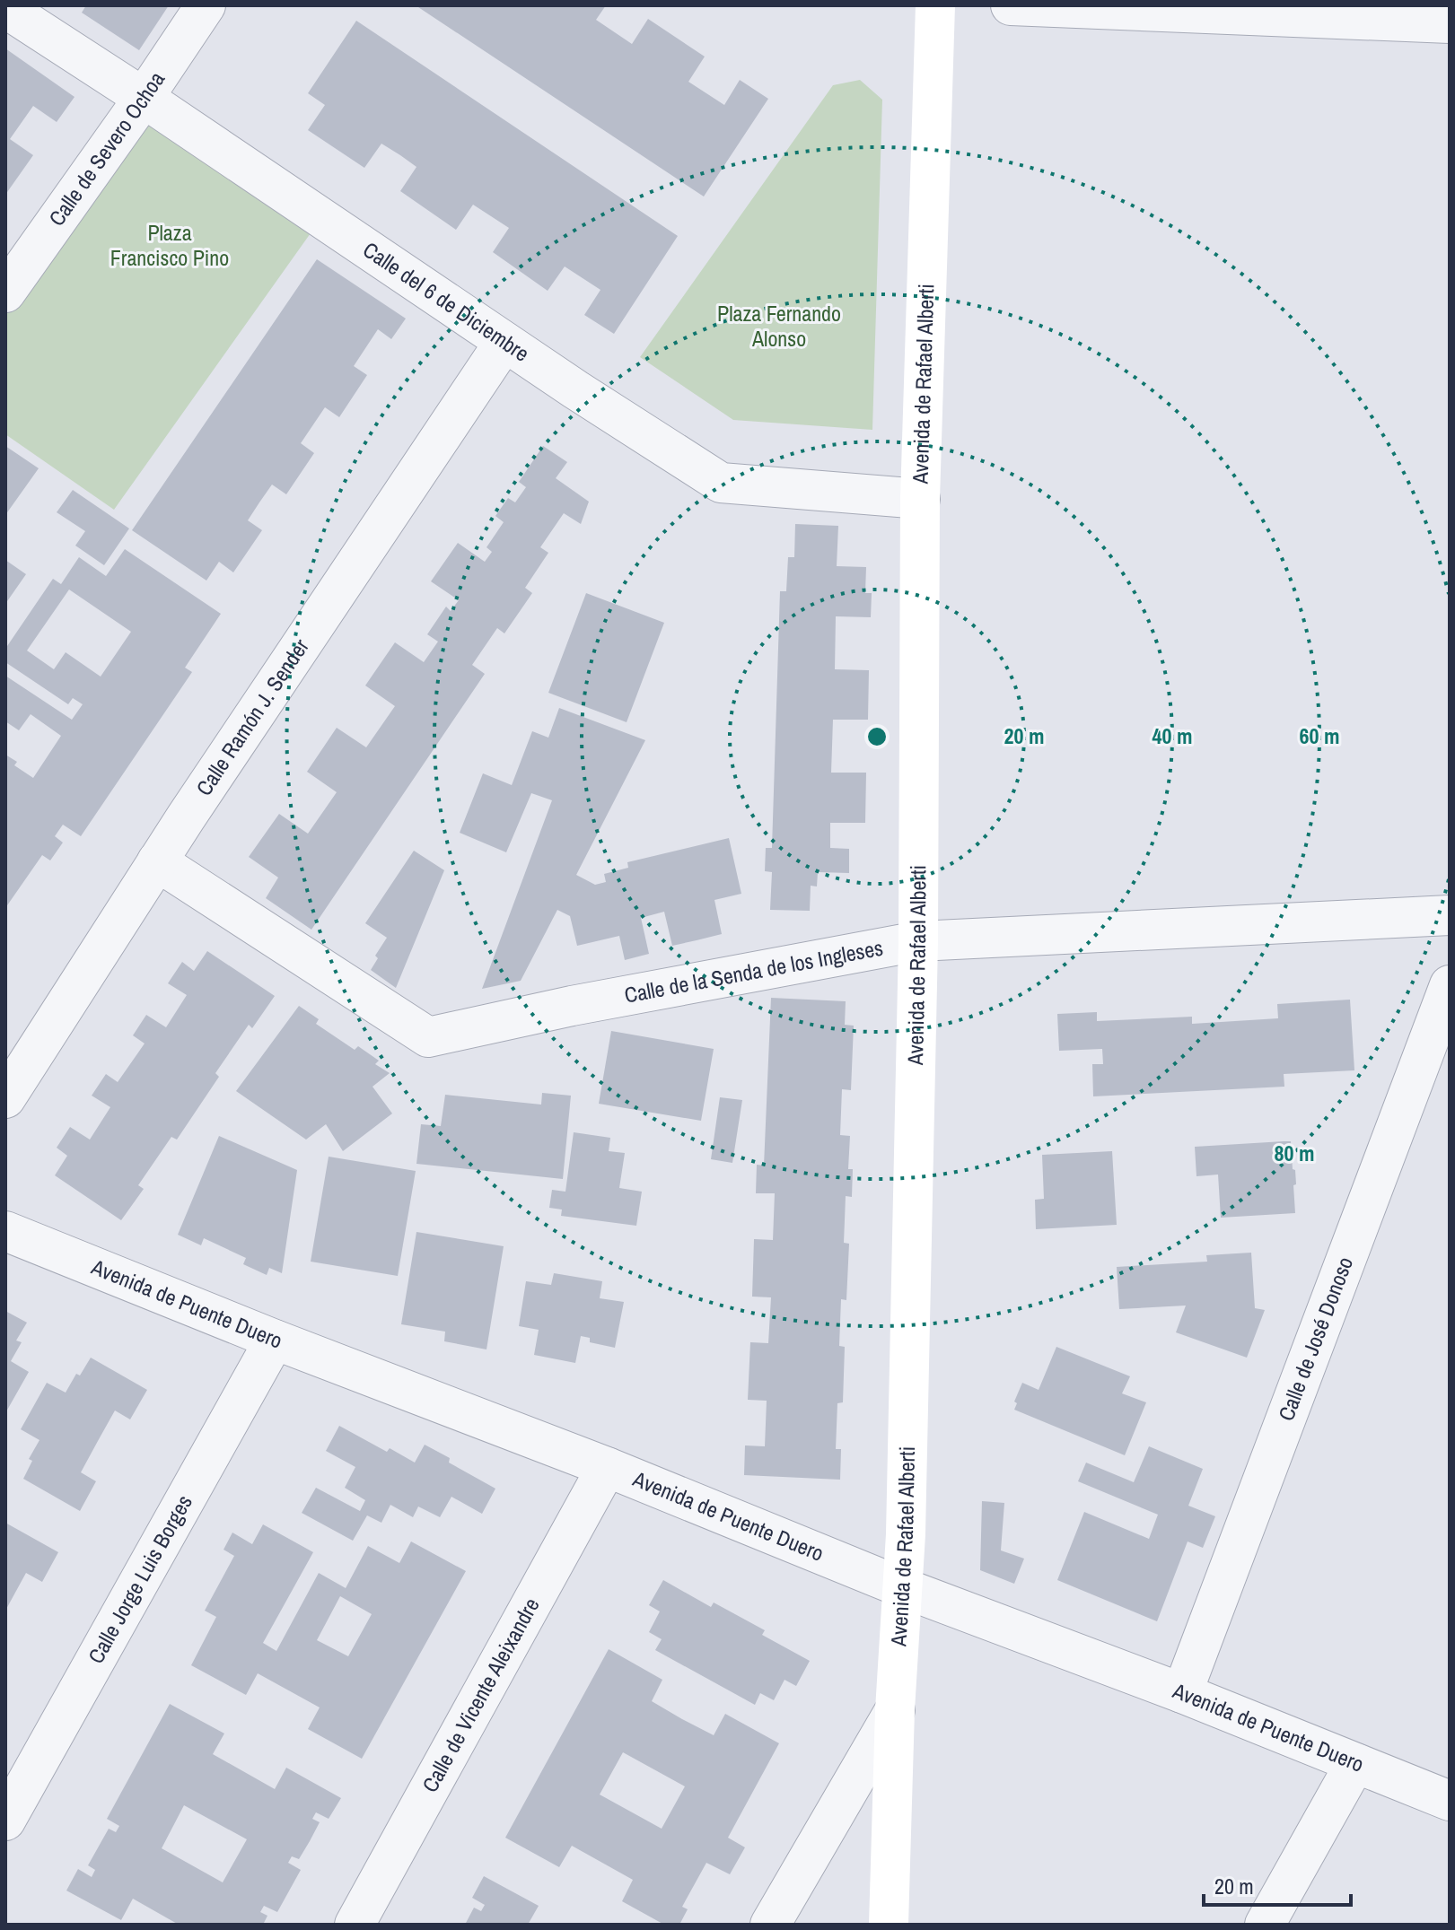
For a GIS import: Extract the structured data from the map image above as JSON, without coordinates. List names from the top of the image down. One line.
{"streets":{"street":["Calle de Severo Ochoa","Calle del 6 de Diciembre","Avenida de Rafael Alberti","Calle Ramón J. Sender","Calle de la Senda de los Ingleses","Avenida de Puente Duero","Calle de José Donoso","Calle Jorge Luis Borges","Calle de Vicente Aleixandre"]},"crossings":[["Calle de Severo Ochoa","Calle del 6 de Diciembre"],["Calle del 6 de Diciembre","Avenida de Rafael Alberti"],["Calle del 6 de Diciembre","Calle Ramón J. Sender"],["Avenida de Rafael Alberti","Calle de la Senda de los Ingleses"],["Avenida de Rafael Alberti","Avenida de Puente Duero"],["Calle Ramón J. Sender","Calle de la Senda de los Ingleses"],["Avenida de Puente Duero","Calle de José Donoso"],["Avenida de Puente Duero","Calle Jorge Luis Borges"],["Avenida de Puente Duero","Calle de Vicente Aleixandre"]],"parks":["Plaza Francisco Pino","Plaza Fernando Alonso"],"scale_bar":"20 m","rings":["20 m","40 m","60 m","80 m"]}
